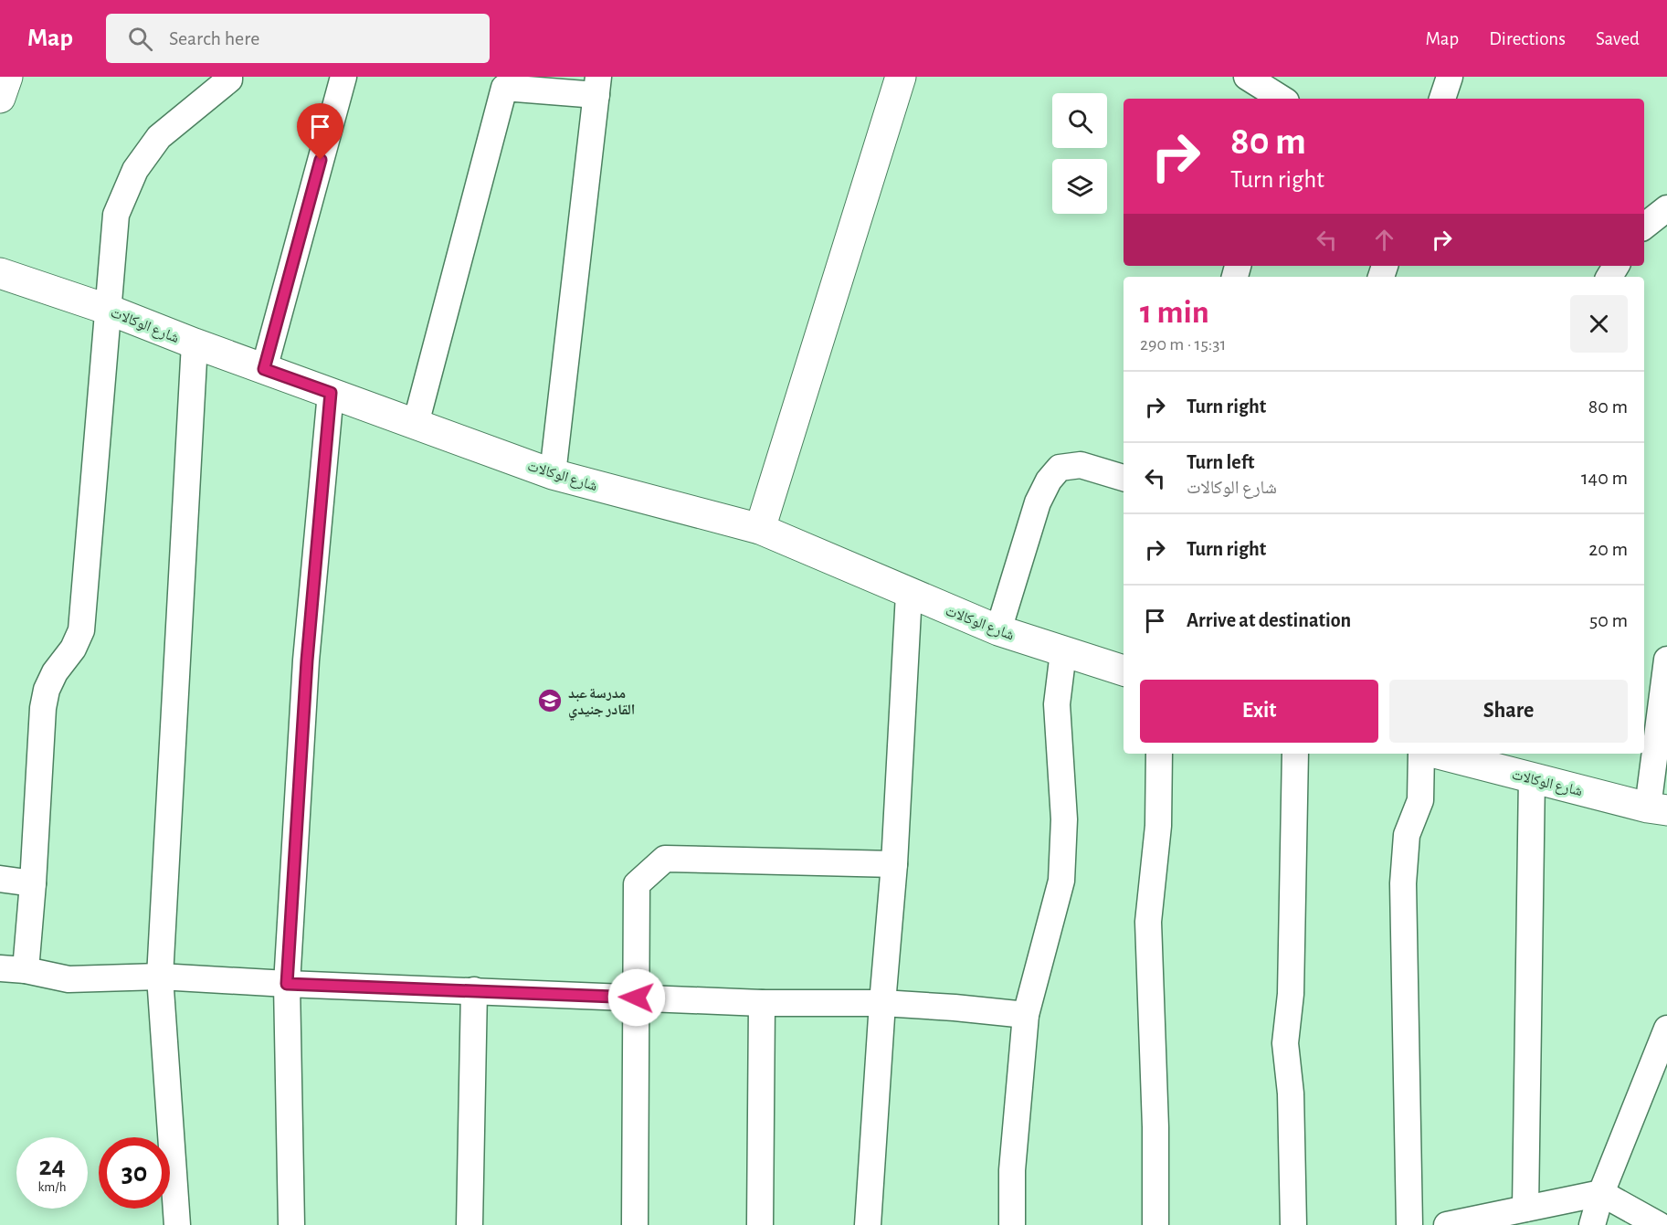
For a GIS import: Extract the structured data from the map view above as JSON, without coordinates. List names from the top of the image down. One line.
{"streets":{"street":["شارع الوكالات"]},"places":{"school or university":["مدرسة عبد القادر جنيدي"]},"page":{"header":"Map","search":"Search here","nav":["Map","Directions","Saved"],"turn":["80 m","Turn right"],"heading":["1 min","290 m · 15:31"],"list":[{"name":"Turn right","value":"80 m"},{"name":"Turn left","note":"شارع الوكالات","value":"140 m"},{"name":"Turn right","value":"20 m"},{"name":"Arrive at destination","value":"50 m"}],"buttons":["Exit","Share"],"speed":"24 km/h","limit":"30"}}
